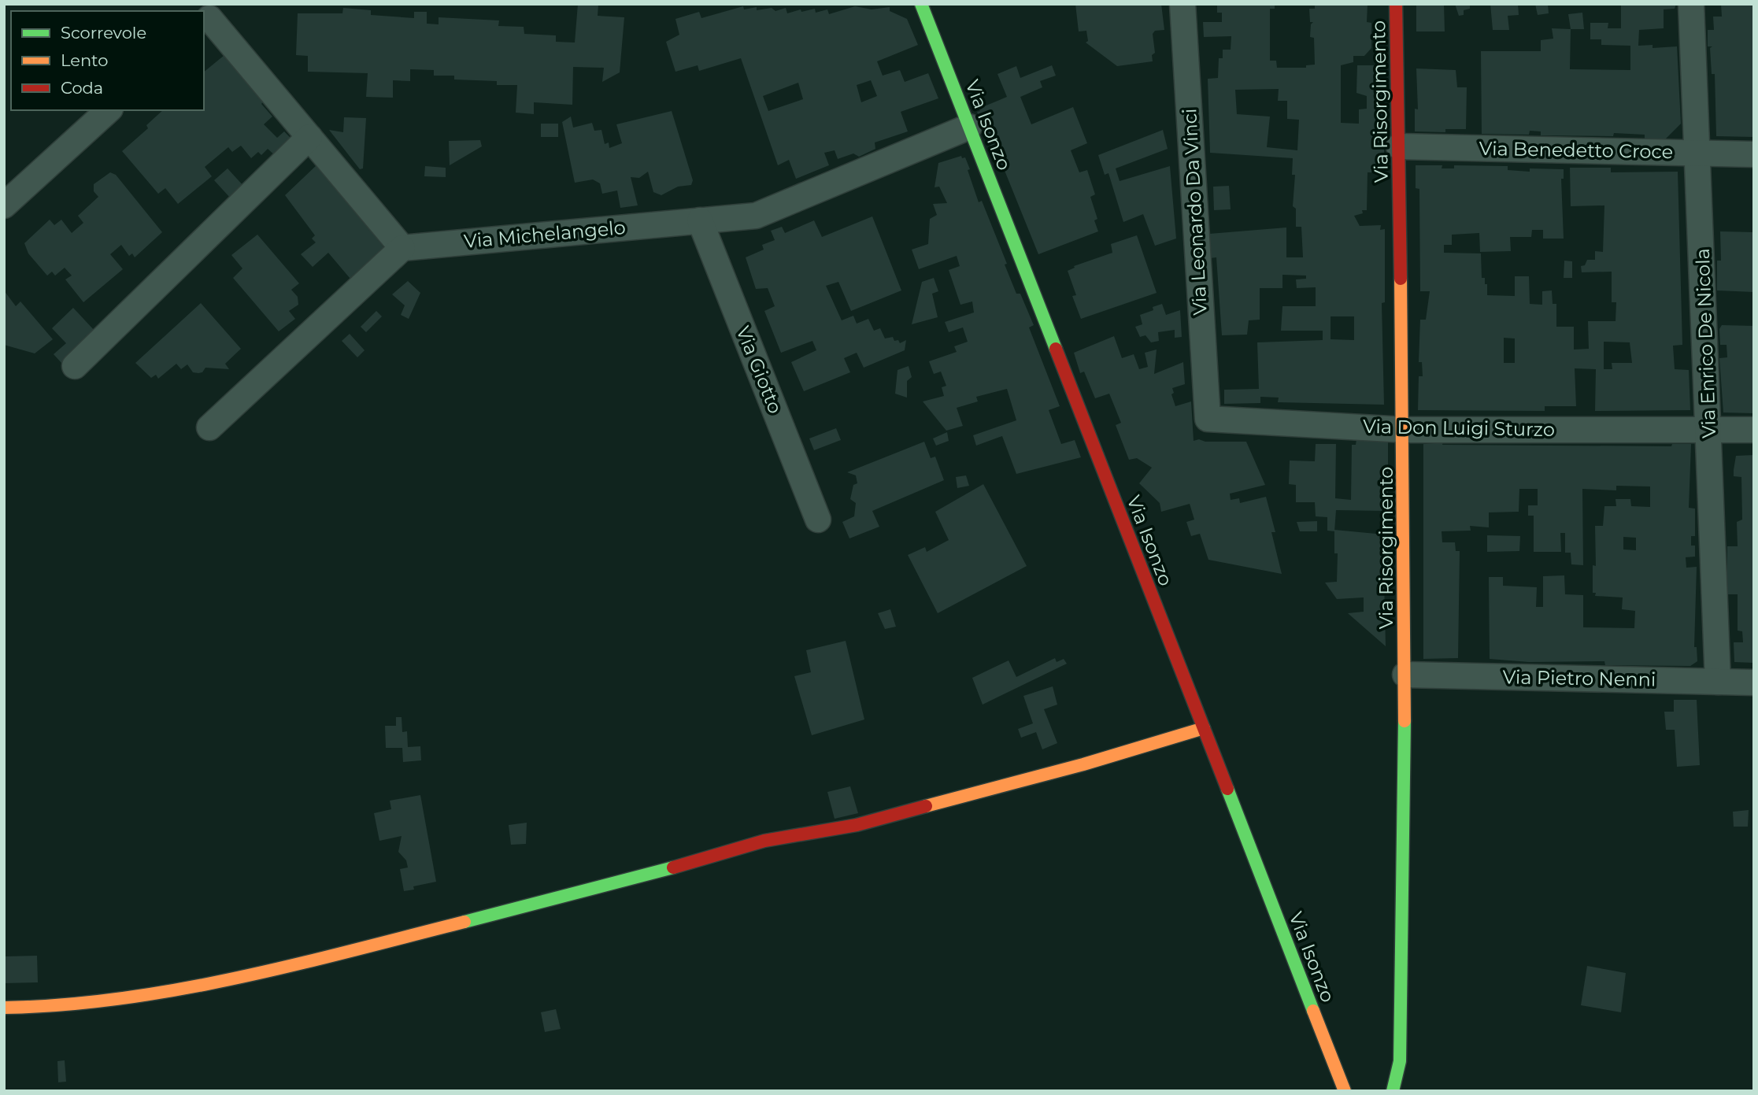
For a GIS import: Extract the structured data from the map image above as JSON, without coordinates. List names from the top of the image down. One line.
{"streets":{"street":["Via Risorgimento","Via Isonzo","Via Benedetto Croce","Via Leonardo Da Vinci","Via Michelangelo","Via Enrico De Nicola","Via Giotto","Via Don Luigi Sturzo","Via Pietro Nenni"]},"crossings":[["Via Risorgimento","Via Benedetto Croce"],["Via Risorgimento","Via Don Luigi Sturzo"],["Via Risorgimento","Via Pietro Nenni"],["Via Isonzo","Via Michelangelo"],["Via Benedetto Croce","Via Enrico De Nicola"],["Via Leonardo Da Vinci","Via Don Luigi Sturzo"],["Via Michelangelo","Via Giotto"],["Via Enrico De Nicola","Via Don Luigi Sturzo"],["Via Enrico De Nicola","Via Pietro Nenni"]],"legend":["Scorrevole","Lento","Coda"]}
